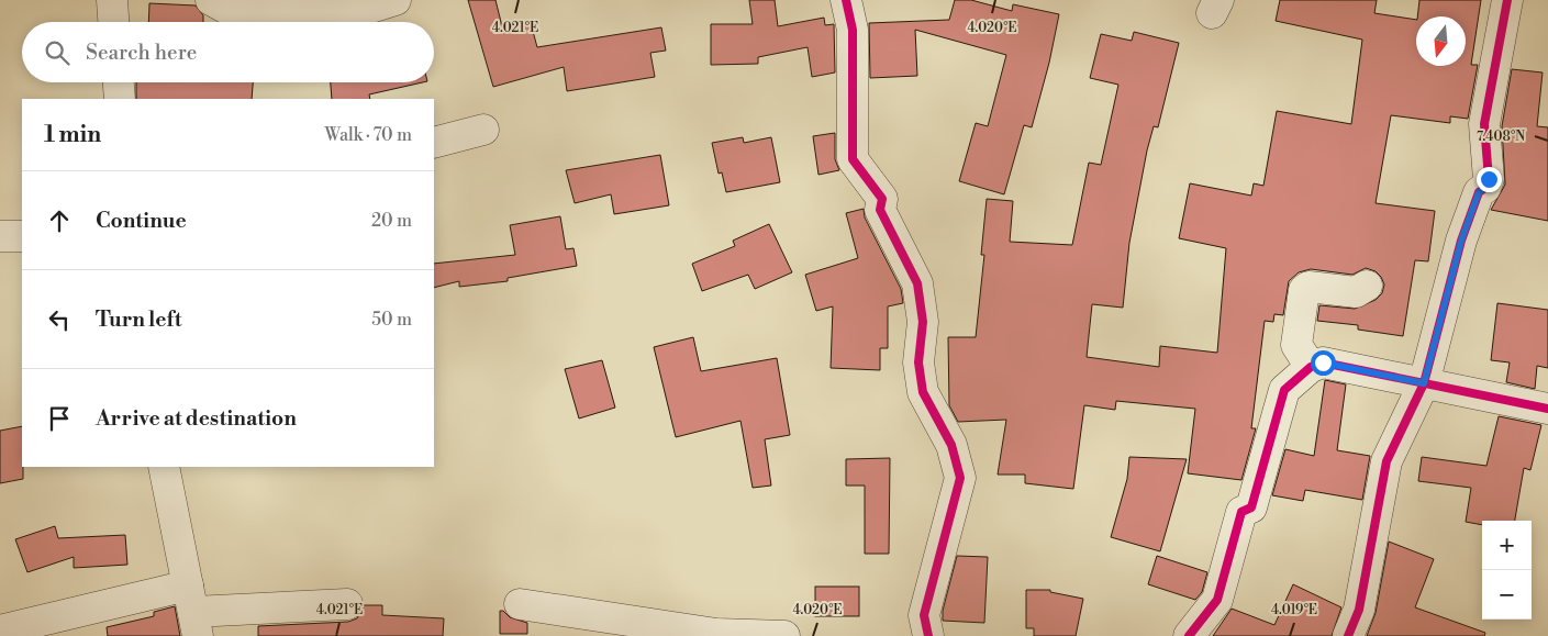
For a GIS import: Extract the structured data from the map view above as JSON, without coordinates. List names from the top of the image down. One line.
{"north":"bottom","page":{"search":"Search here","heading":["1 min","Walk · 70 m"],"list":[["Continue","20 m"],["Turn left","50 m"],"Arrive at destination"],"map_buttons":["+","−"]},"coordinates":["4.021°E","4.020°E","7.408°N","4.019°E"]}
